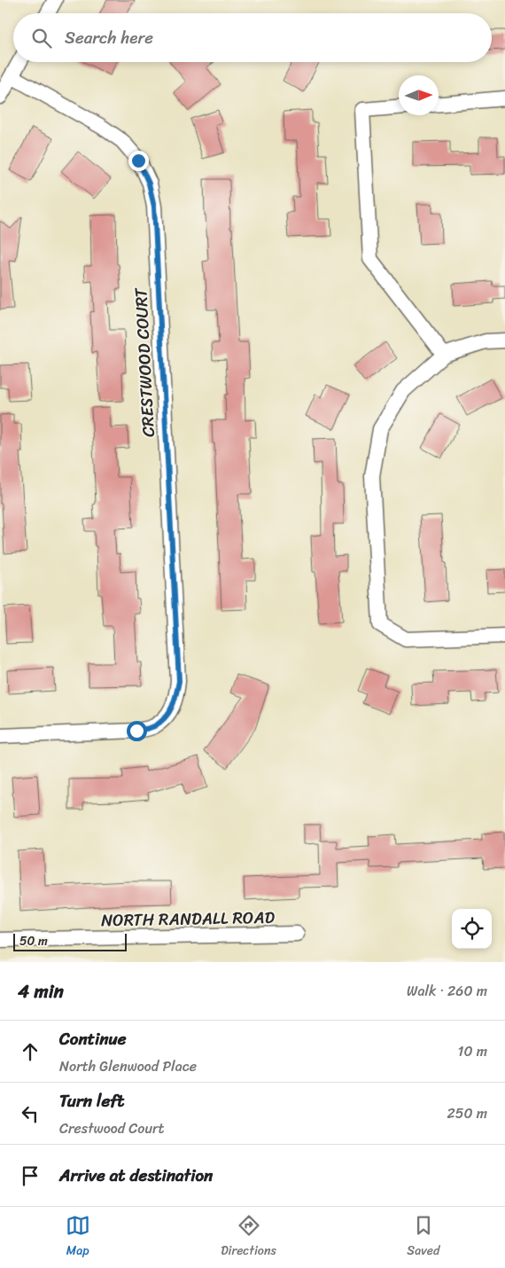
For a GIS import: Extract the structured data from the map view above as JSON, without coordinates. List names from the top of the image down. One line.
{"streets":{"street":["CRESTWOOD COURT","NORTH RANDALL ROAD"]},"scale_bar":"50 m","north":"right","page":{"search":"Search here","scale":"50 m","heading":["4 min","Walk · 260 m"],"list":[["Continue","North Glenwood Place","10 m"],["Turn left","Crestwood Court","250 m"],"Arrive at destination"],"nav":["Map","Directions","Saved"]}}
